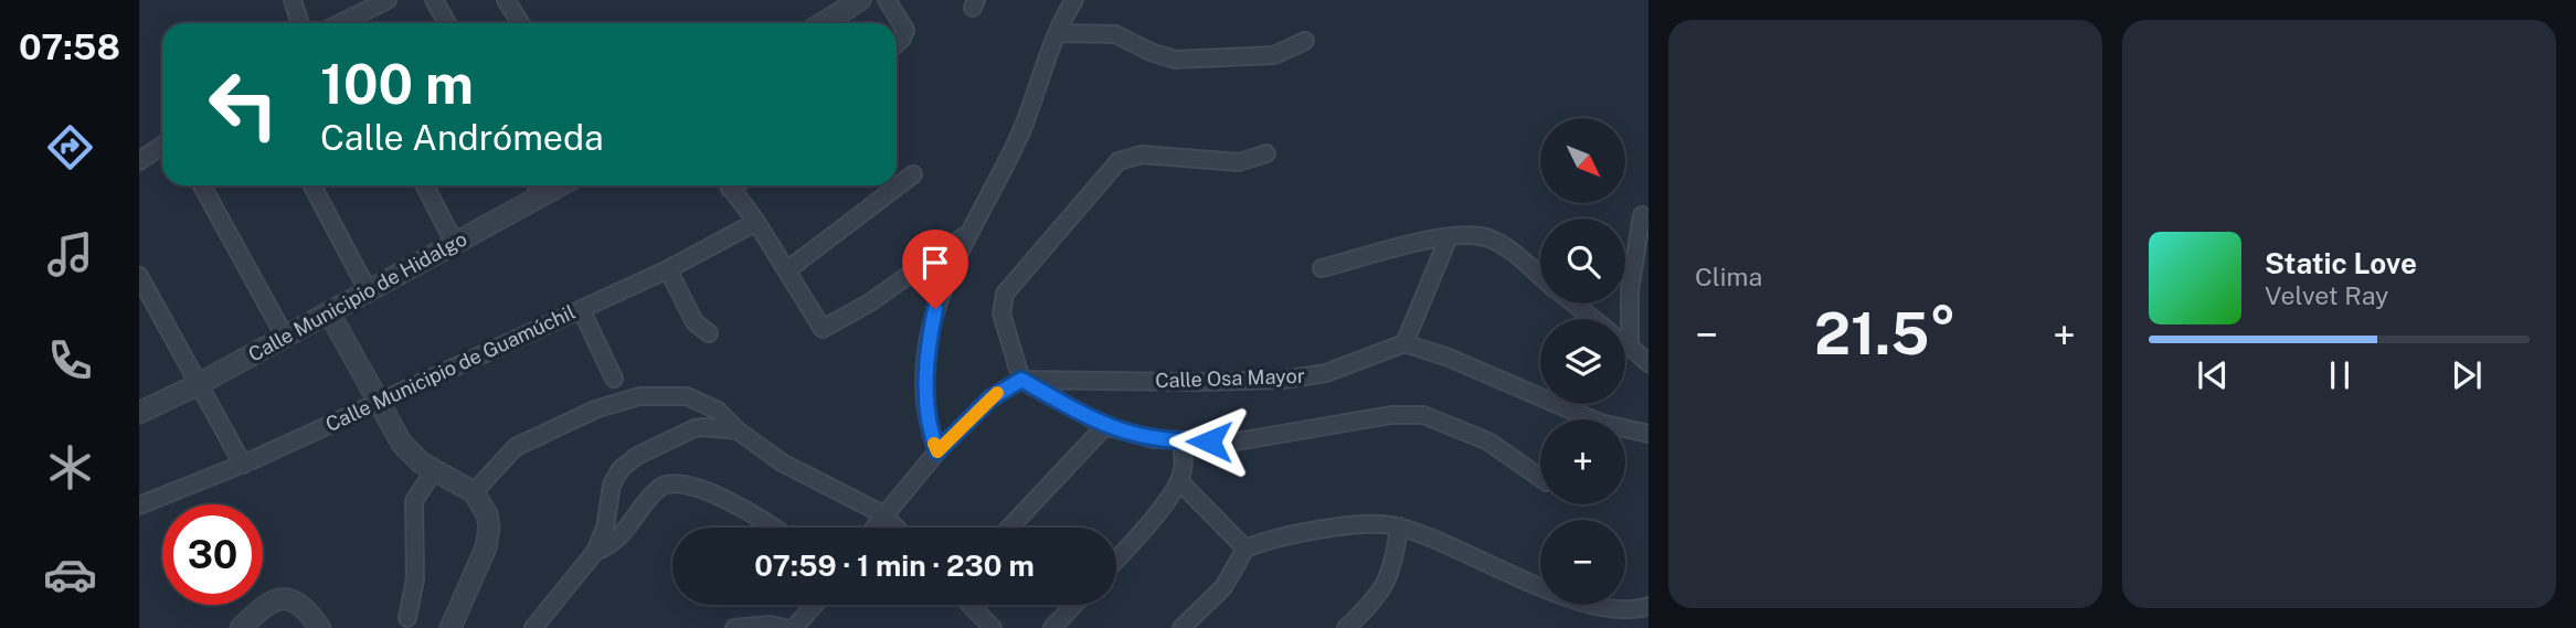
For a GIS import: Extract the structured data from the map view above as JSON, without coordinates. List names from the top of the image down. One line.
{"streets":{"street":["Calle Municipio de Hidalgo","Calle Municipio de Guamúchil","Calle Osa Mayor"]},"north":"bottom right","page":{"tabs":"07:58","tile":"Clima","turn":["100 m","Calle Andrómeda"],"map_buttons":["+","−"],"song":["Static Love","Velvet Ray"],"heat":["−","21.5°","+"],"limit":"30","trip":"07:59 · 1 min · 230 m"}}
